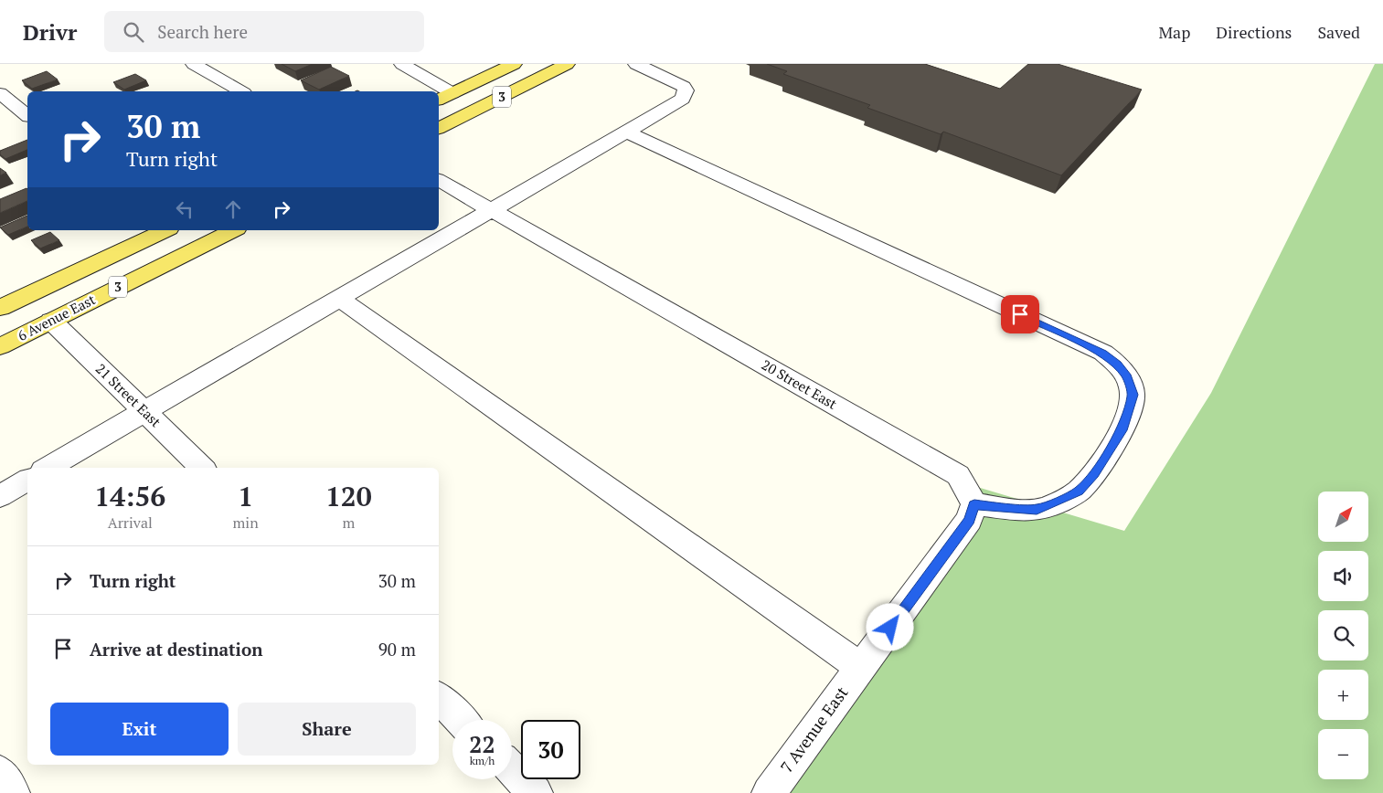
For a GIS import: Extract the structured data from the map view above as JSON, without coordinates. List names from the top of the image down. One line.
{"streets":{"main road":["3","6 Avenue East"],"street":["20 Street East","21 Street East","7 Avenue East"]},"crossings":[["6 Avenue East","21 Street East"]],"north":"top right","page":{"header":"Drivr","search":"Search here","nav":["Map","Directions","Saved"],"turn":["30 m","Turn right"],"eta":["14:56","Arrival","1","min","120","m"],"map_buttons":["+","−"],"list":[{"name":"Turn right","value":"30 m"},{"name":"Arrive at destination","value":"90 m"}],"buttons":["Exit","Share"],"speed":"22 km/h","limit":"30"}}
